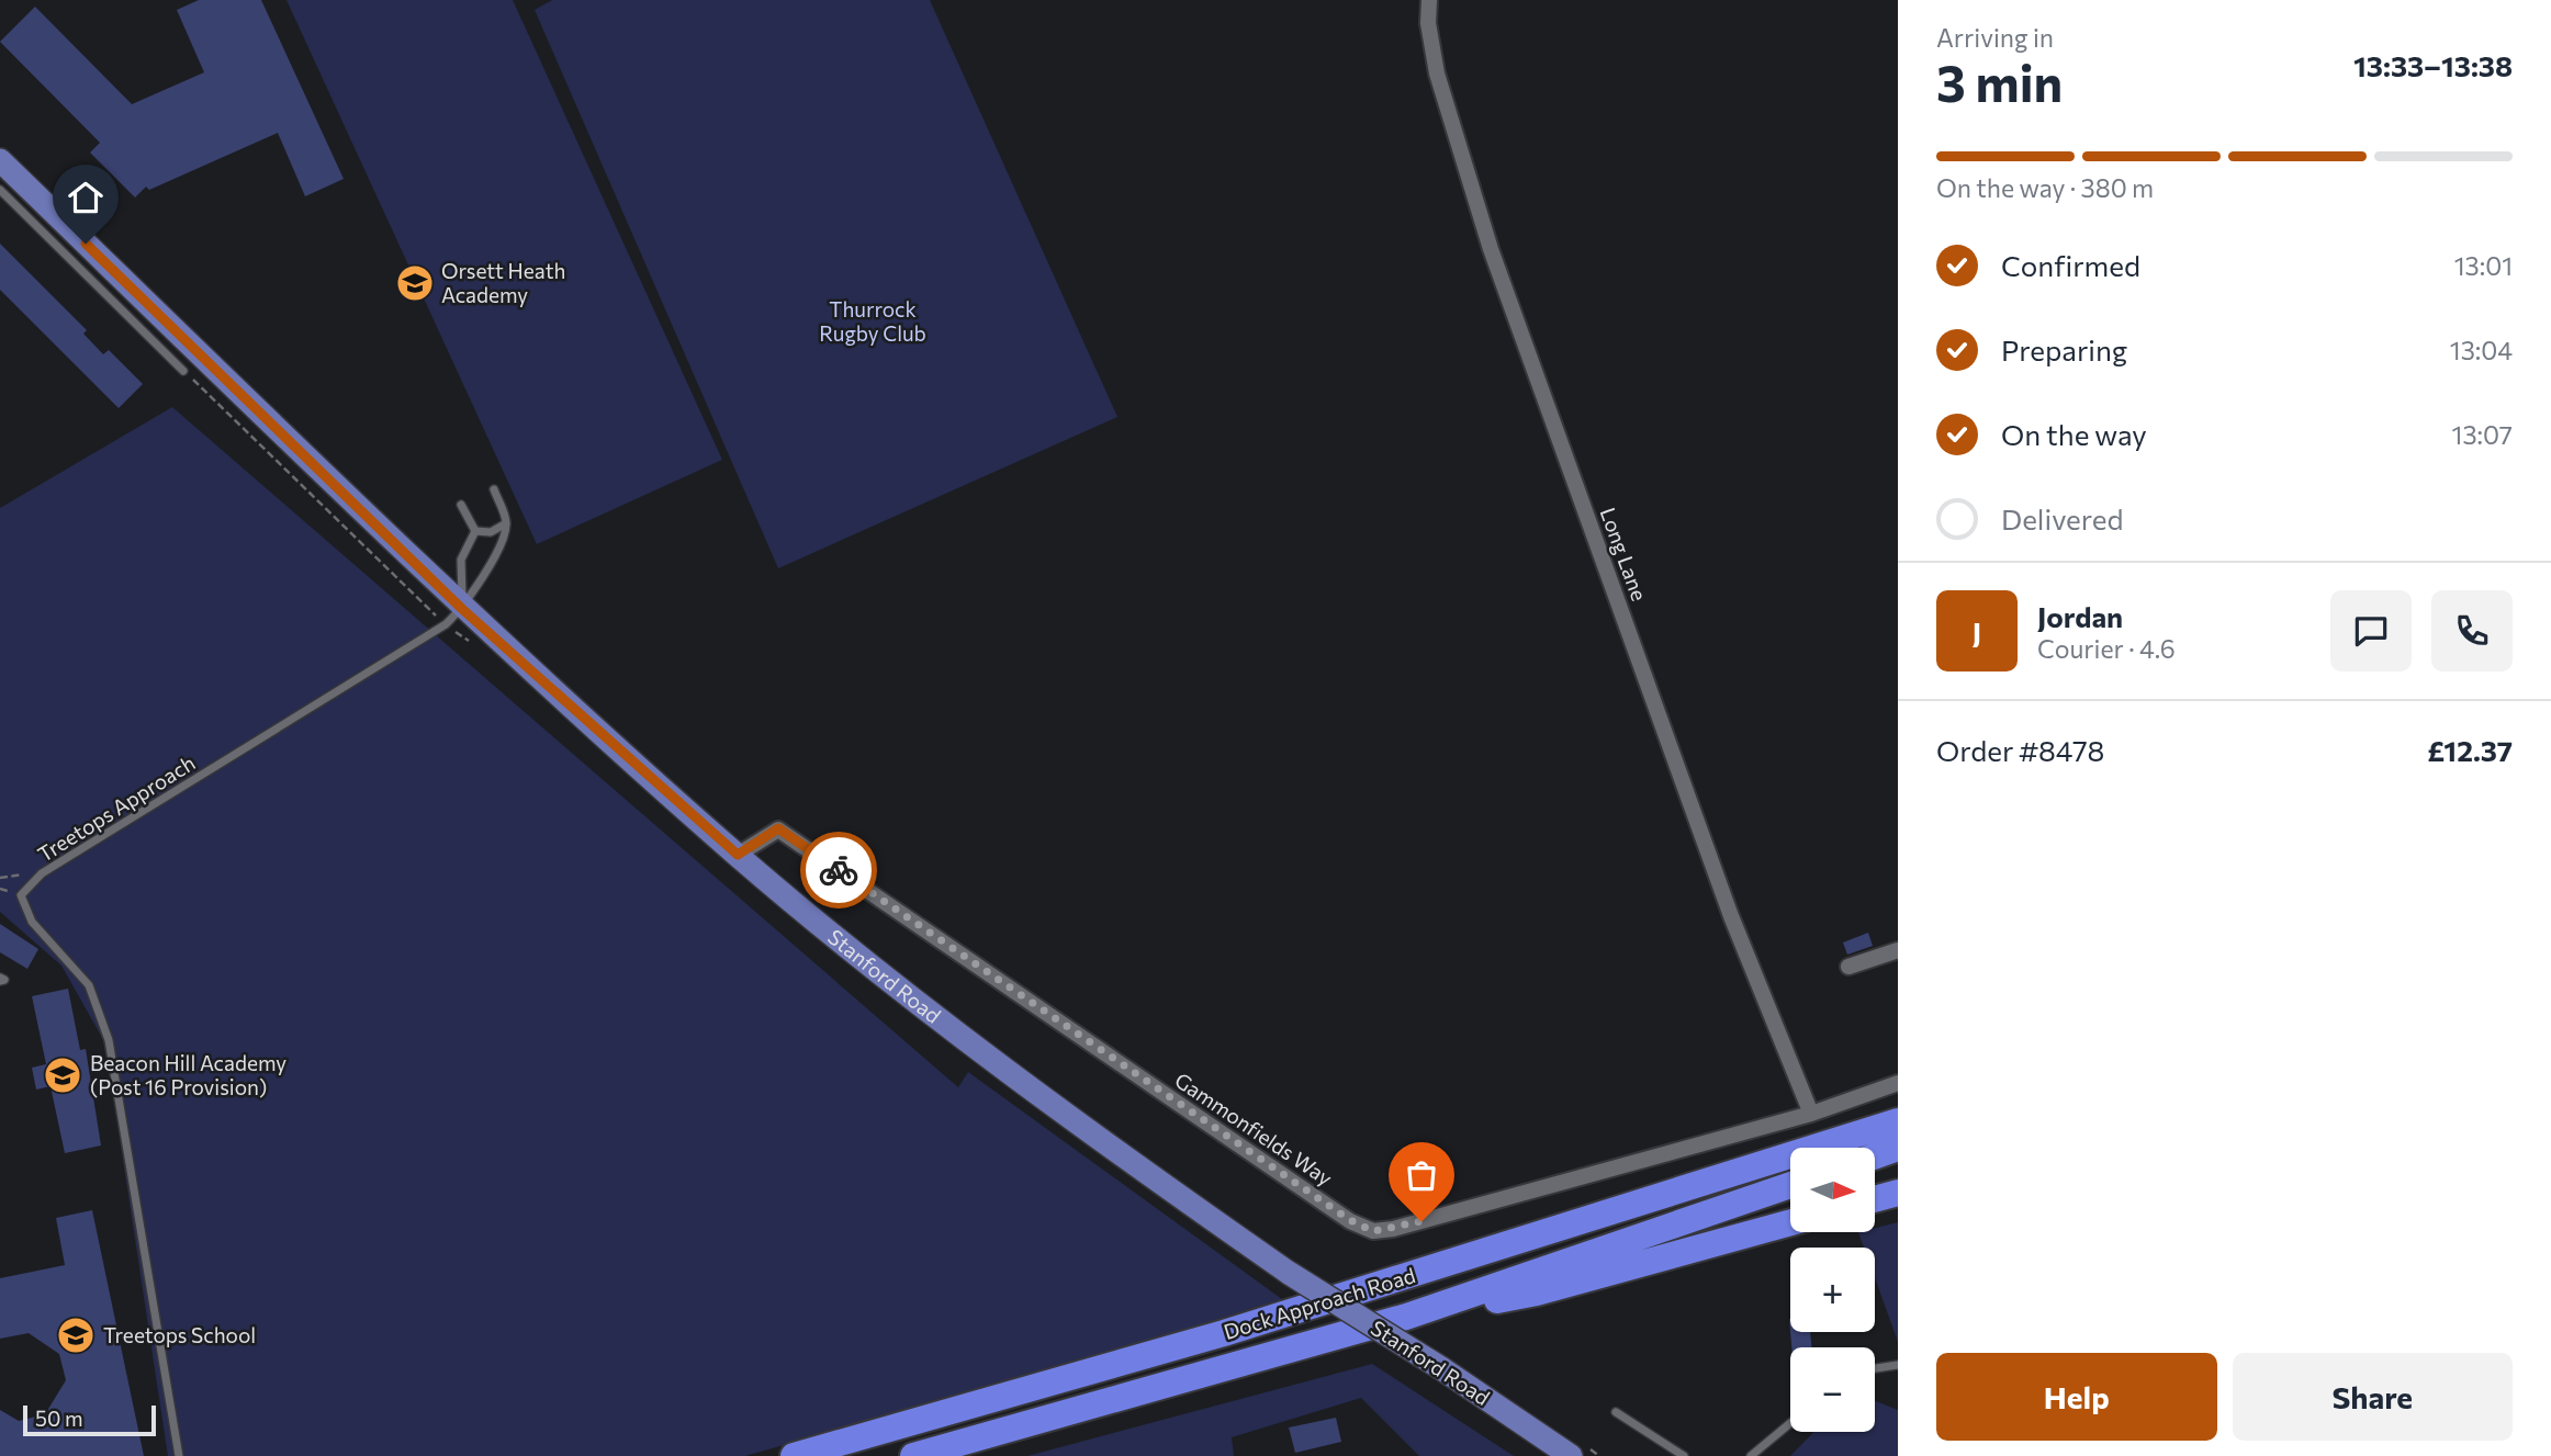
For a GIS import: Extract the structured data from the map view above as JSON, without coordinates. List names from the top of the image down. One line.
{"streets":{"highway":["Dock Approach Road"],"main road":["Stanford Road"],"street":["Long Lane","Gammonfields Way"],"lane":["Treetops Approach"]},"crossings":[["Long Lane","Gammonfields Way"],["Treetops Approach","Stanford Road"],["Stanford Road","Gammonfields Way"]],"parks":["Thurrock Rugby Club"],"places":{"school or university":["Orsett Heath Academy","Beacon Hill Academy (Post 16 Provision)","Treetops School"]},"scale_bar":"50 m","north":"right","page":{"heading":["3 min","Arriving in","13:33–13:38"],"panel":["Jordan","Courier · 4.6","Order #8478","£12.37"],"bar":"On the way · 380 m","list":[["Confirmed","13:01"],["Preparing","13:04"],["On the way","13:07"],"Delivered"],"round":"J","map_buttons":["+","−"],"buttons":["Help","Share"],"scale":"50 m"}}
